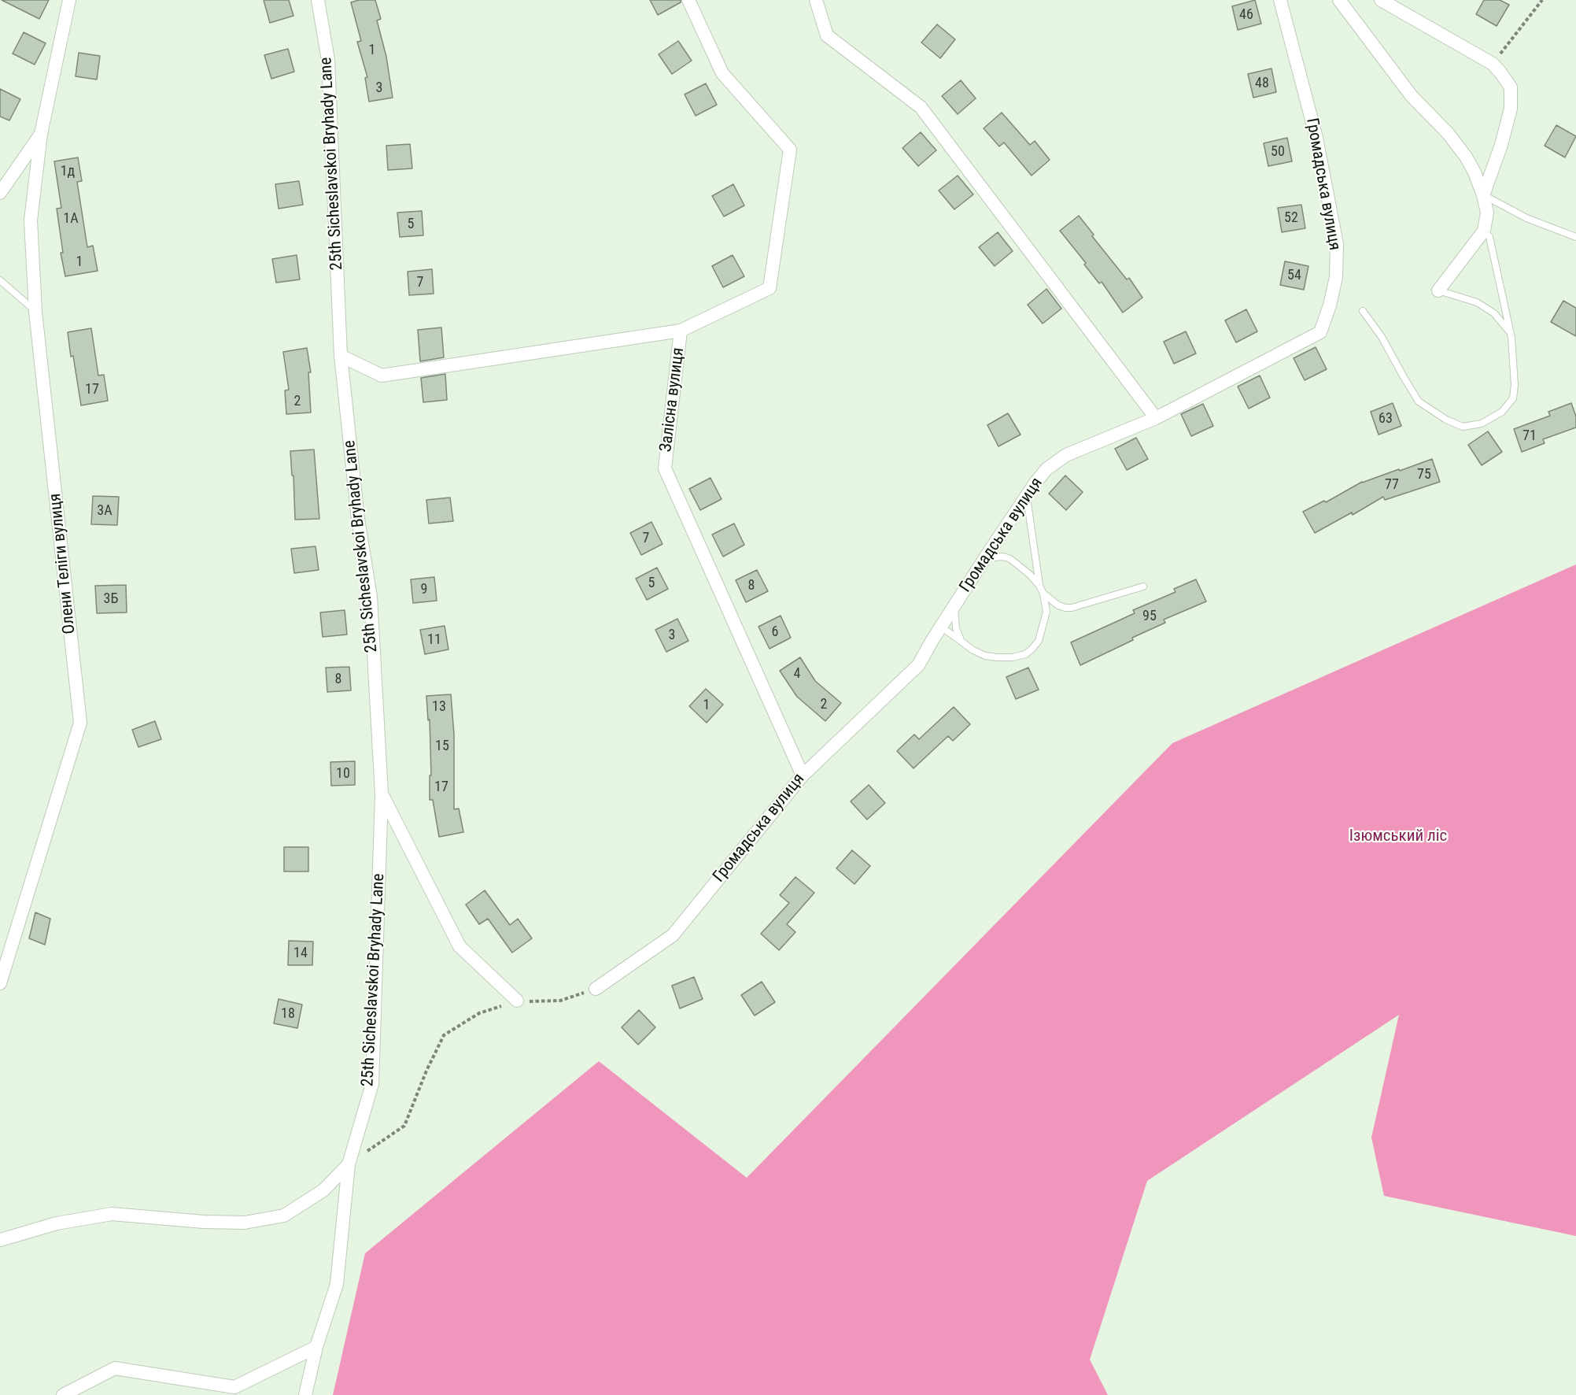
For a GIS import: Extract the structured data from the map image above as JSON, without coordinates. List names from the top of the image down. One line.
{"streets":{"street":["25th Sicheslavskoi Bryhady Lane","Громадська вулиця","Залісна вулиця","Олени Теліги вулиця"]},"crossings":[["Громадська вулиця","Залісна вулиця"]],"parks":["Ізюмський ліс"],"house_numbers":["46","1","48","3","50","1д","52","1А","5","1","54","7","17","2","63","71","75","77","3А","7","5","8","9","3Б","95","6","3","11","4","8","2","1","13","15","10","17","14","18"]}
